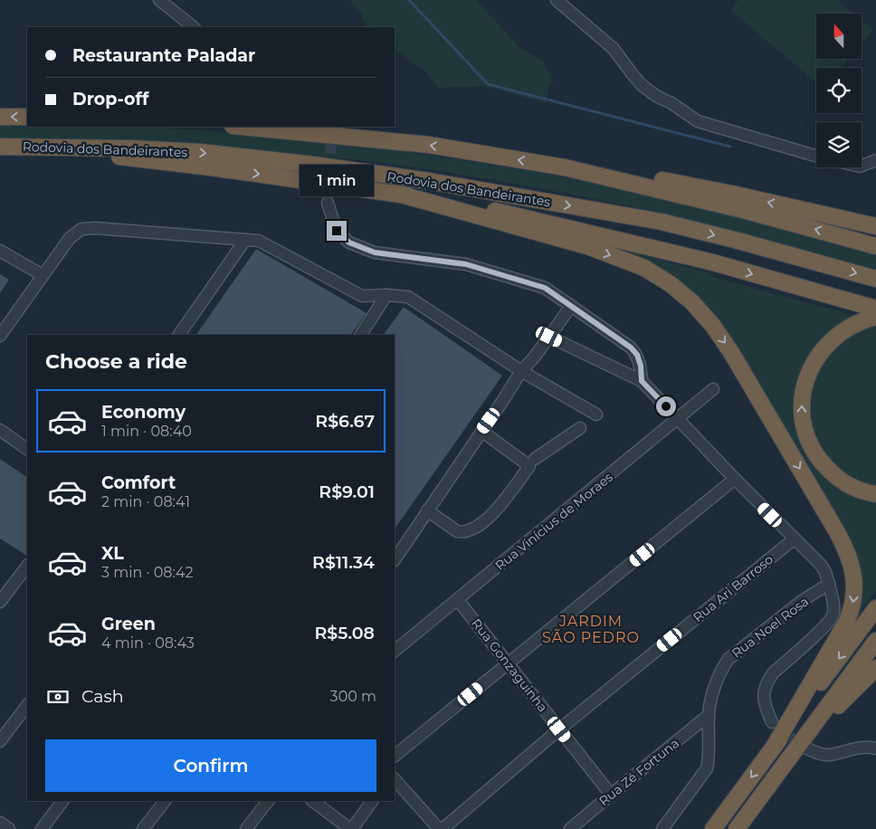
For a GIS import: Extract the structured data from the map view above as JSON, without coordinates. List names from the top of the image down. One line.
{"streets":{"highway":["Rodovia dos Bandeirantes"],"street":["Rua Vinícius de Moraes","Rua Ari Barroso","Rua Noel Rosa","Rua Gonzaguinha","Rua Zé Fortuna"]},"crossings":[["Rua Vinícius de Moraes","Rua Gonzaguinha"],["Rua Ari Barroso","Rua Gonzaguinha"],["Rua Noel Rosa","Rua Zé Fortuna"],["Rua Gonzaguinha","Rua Zé Fortuna"]],"districts":["JARDIM SÃO PEDRO"],"north":"top","page":{"banner":["Restaurante Paladar","Drop-off"],"bubble":"1 min","heading":"Choose a ride","list":[{"name":"Economy","note":"1 min · 08:40","value":"R$6.67"},{"name":"Comfort","note":"2 min · 08:41","value":"R$9.01"},{"name":"XL","note":"3 min · 08:42","value":"R$11.34"},{"name":"Green","note":"4 min · 08:43","value":"R$5.08"}],"pay":["Cash","300 m"],"buttons":"Confirm"}}
